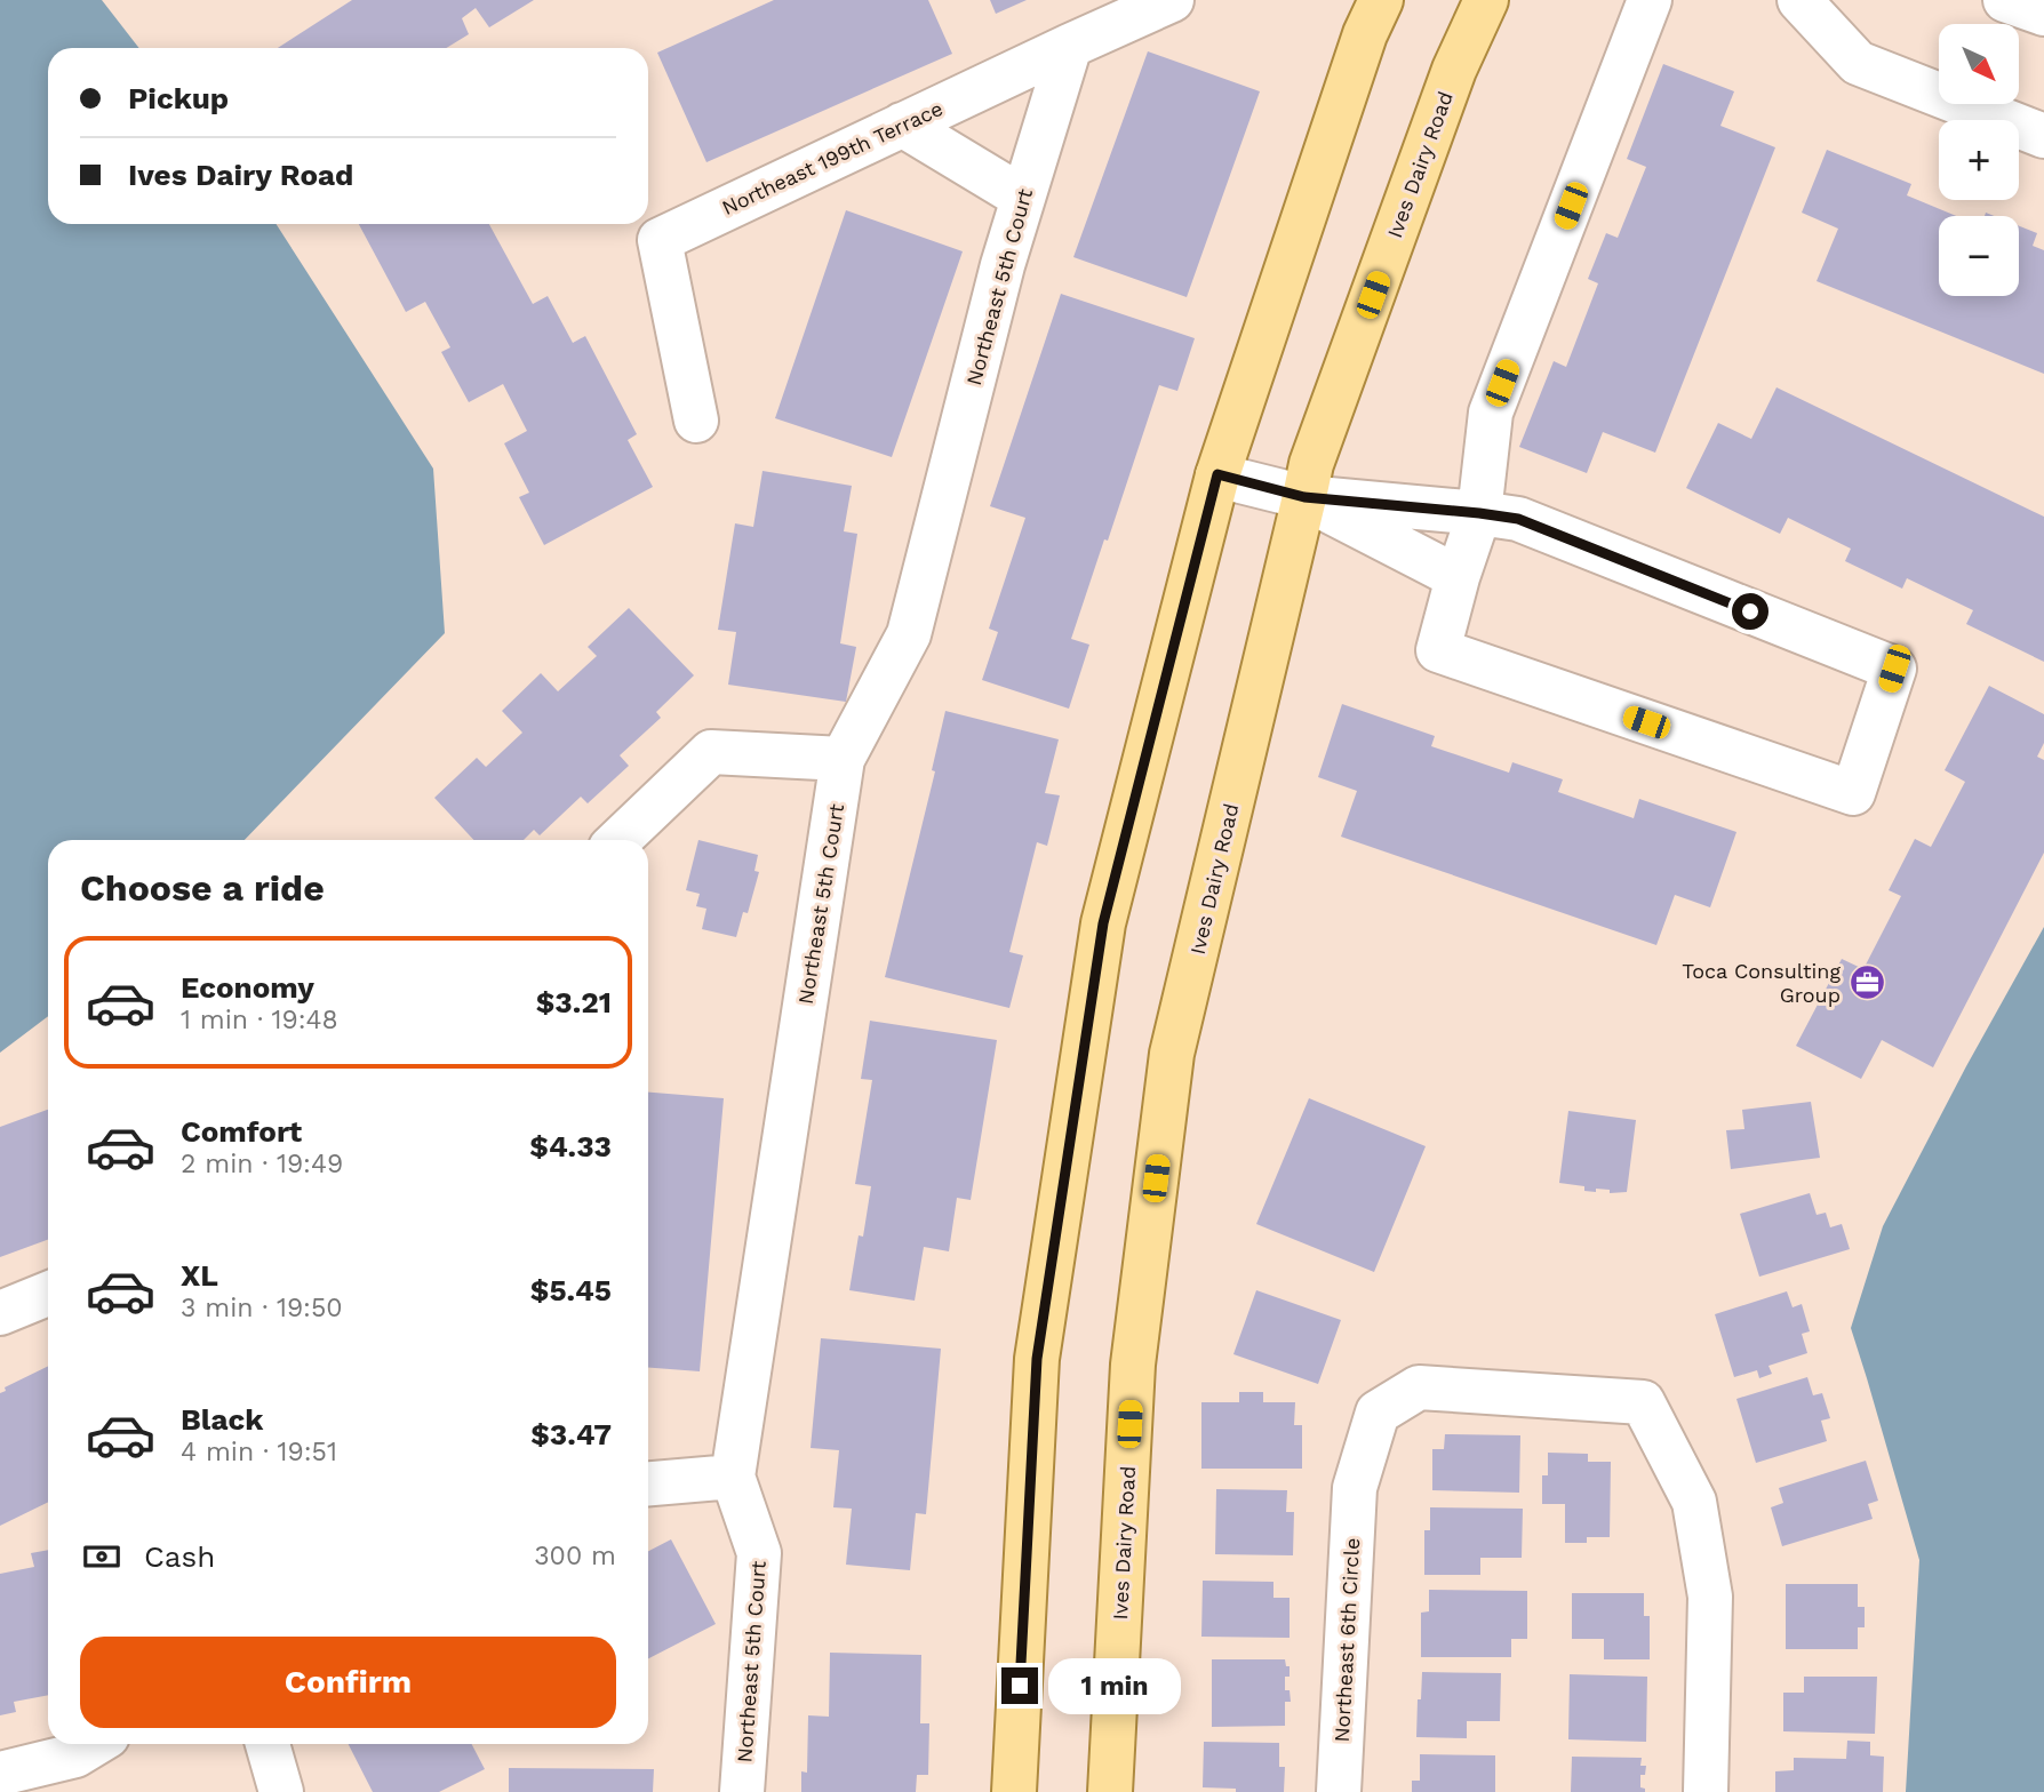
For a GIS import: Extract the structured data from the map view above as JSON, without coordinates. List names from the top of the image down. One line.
{"streets":{"main road":["Ives Dairy Road"],"street":["Northeast 199th Terrace","Northeast 5th Court","Northeast 6th Circle"]},"crossings":[["Northeast 199th Terrace","Northeast 5th Court"]],"places":{"office":["Toca Consulting Group"]},"north":"bottom right","page":{"map_buttons":["+","−"],"banner":["Pickup","Ives Dairy Road"],"heading":"Choose a ride","list":[{"name":"Economy","note":"1 min · 19:48","value":"$3.21"},{"name":"Comfort","note":"2 min · 19:49","value":"$4.33"},{"name":"XL","note":"3 min · 19:50","value":"$5.45"},{"name":"Black","note":"4 min · 19:51","value":"$3.47"}],"pay":["Cash","300 m"],"buttons":"Confirm","bubble":"1 min"}}
